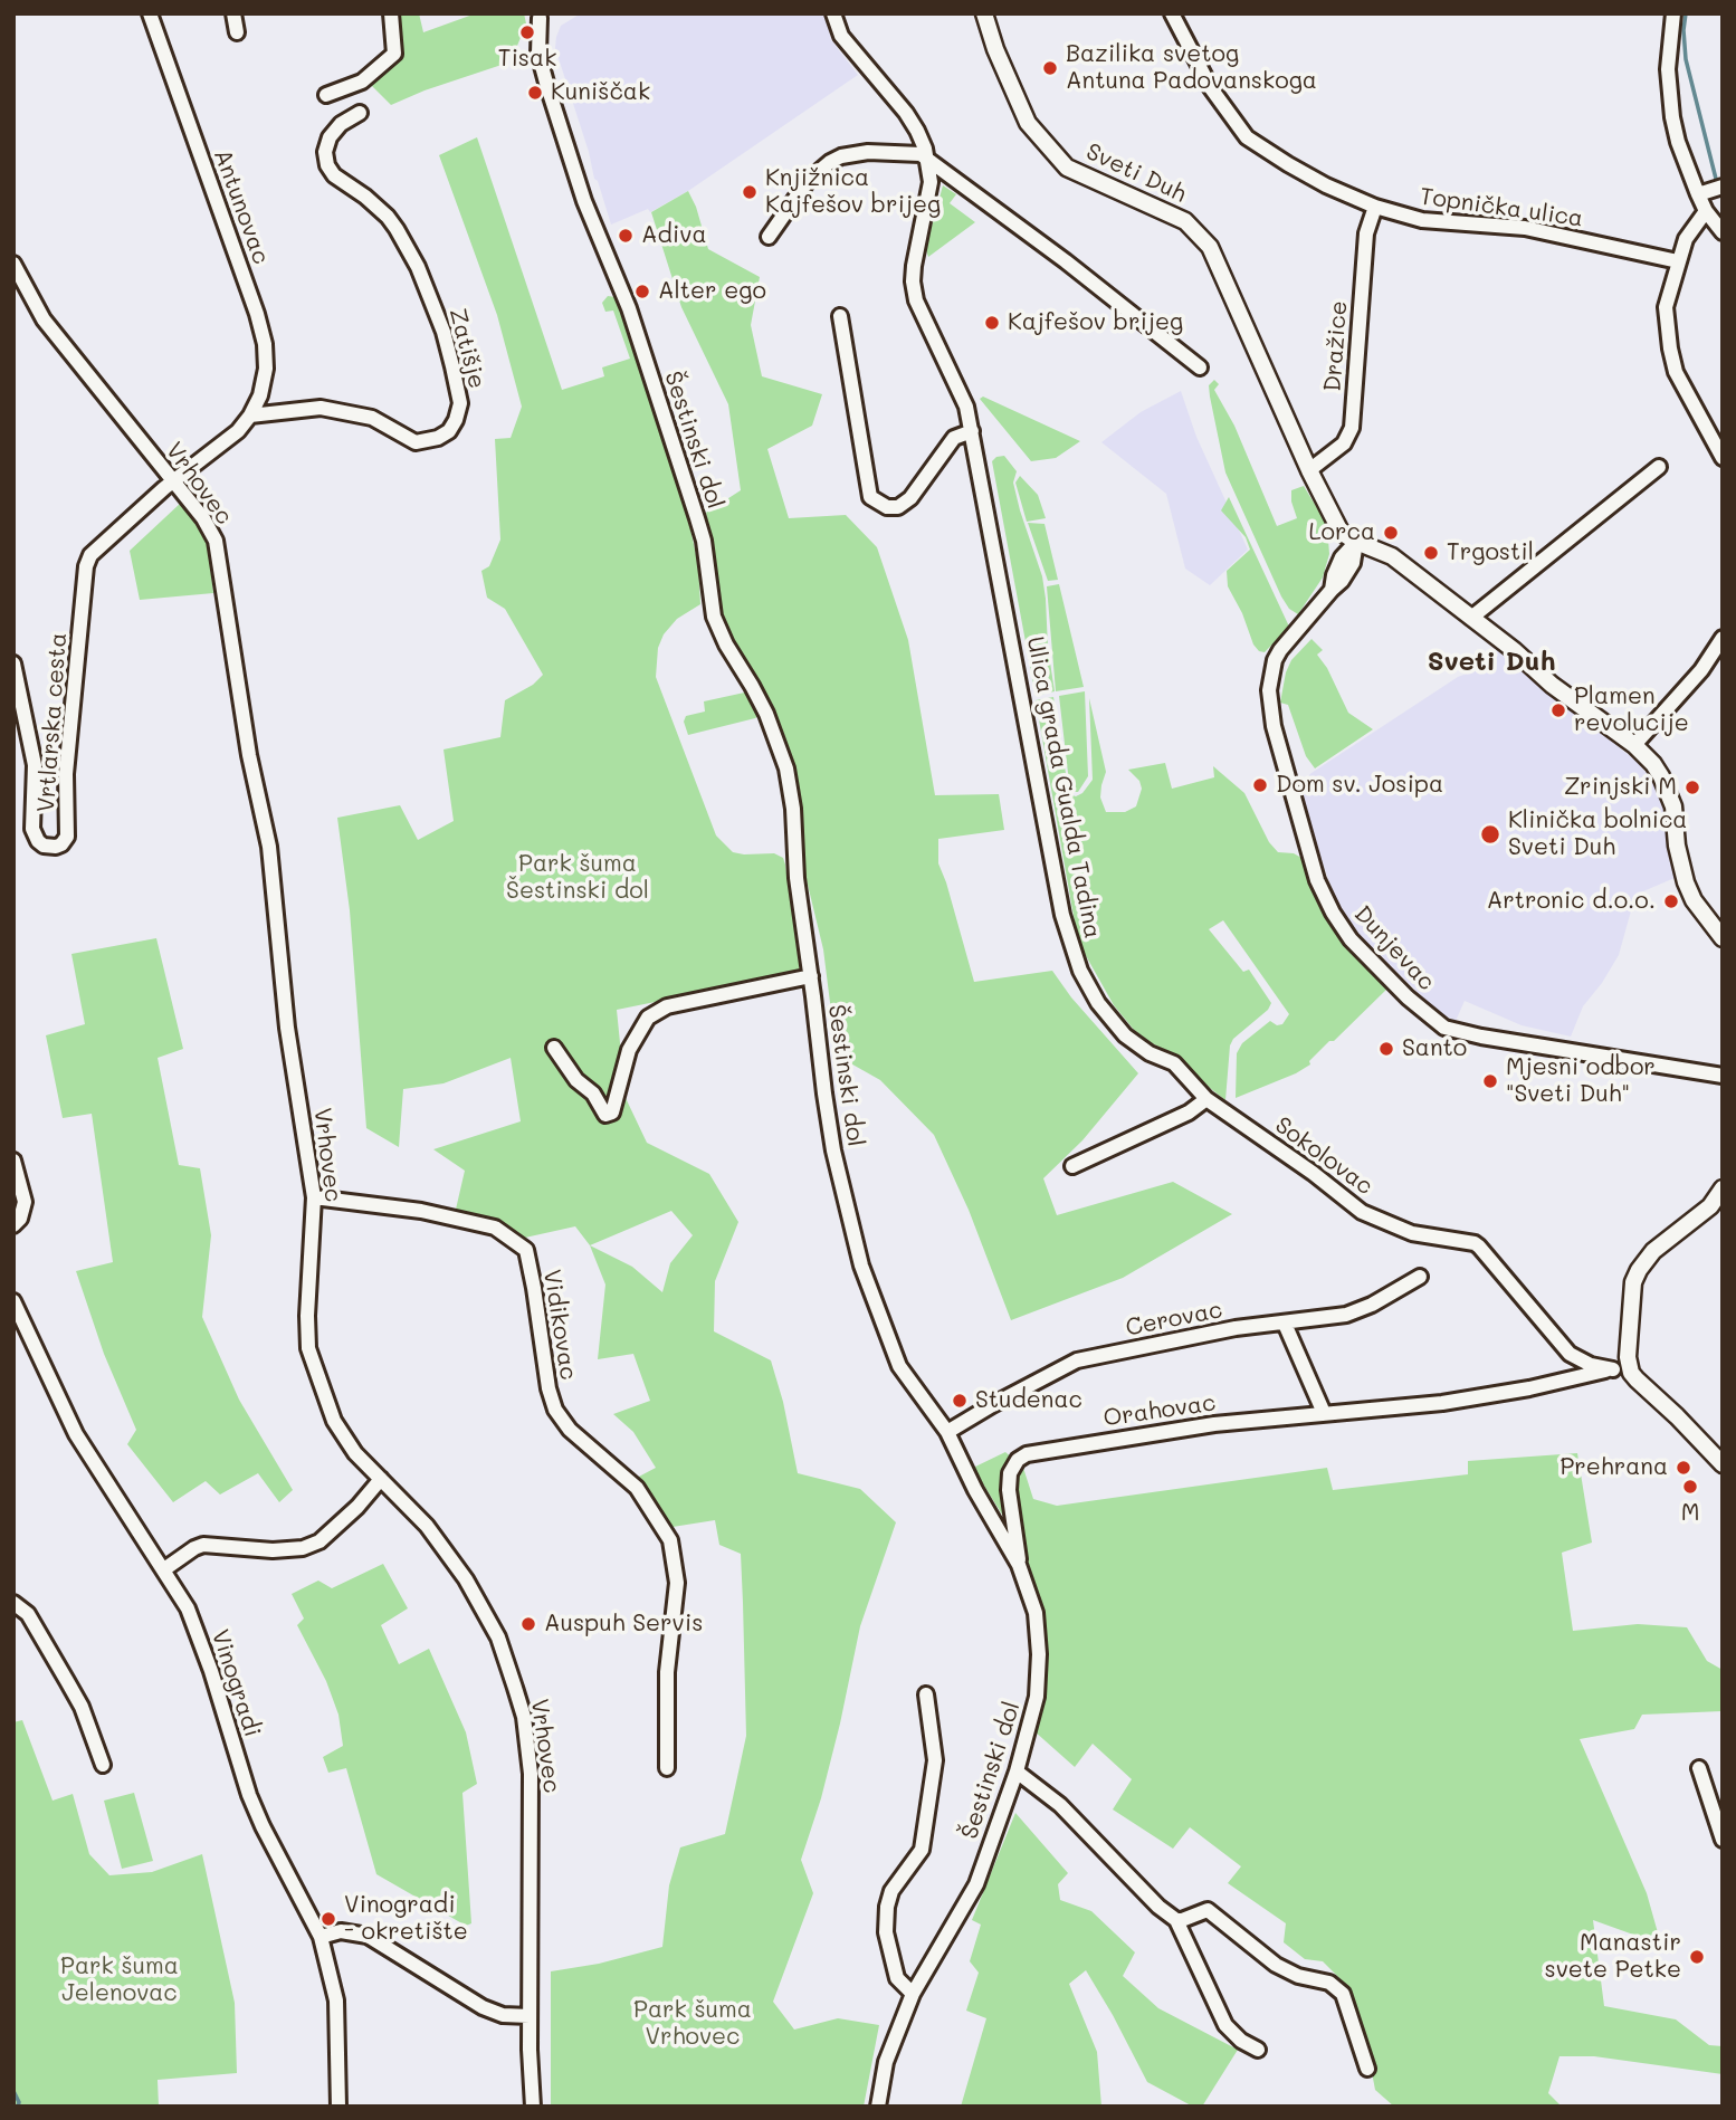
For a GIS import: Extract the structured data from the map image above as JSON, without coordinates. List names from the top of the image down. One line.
{"streets":{"main road":["Sveti Duh"],"street":["Antunovac","Topnička ulica","Dražice","Zatišje","Šestinski dol","Vrhovec","Vrtlarska cesta","Ulica grada Gualda Tadina","Dunjevac","Sokolovac","Cerovac","Vidikovac","Orahovac","Vinogradi"]},"crossings":[["Sveti Duh","Dražice"],["Sveti Duh","Dunjevac"],["Antunovac","Zatišje"],["Topnička ulica","Dražice"],["Šestinski dol","Cerovac"],["Šestinski dol","Orahovac"],["Vrhovec","Vrtlarska cesta"],["Vrhovec","Vidikovac"],["Ulica grada Gualda Tadina","Sokolovac"],["Sokolovac","Orahovac"]],"districts":["Sveti Duh"],"parks":["Park šuma Šestinski dol","Park šuma Jelenovac","Park šuma Vrhovec"],"places":["Tisak","Bazilika svetog Antuna Padovanskoga","Kuniščak","Knjižnica Kajfešov brijeg","Adiva","Alter ego","Kajfešov brijeg","Lorca","Trgostil","Plamen revolucije","Dom sv. Josipa","Zrinjski M","Klinička bolnica Sveti Duh","Artronic d.o.o.","Santo","Mjesni odbor \"Sveti Duh\"","Studenac","Prehrana","M","Auspuh Servis","Vinogradi - okretište","Manastir svete Petke"]}
